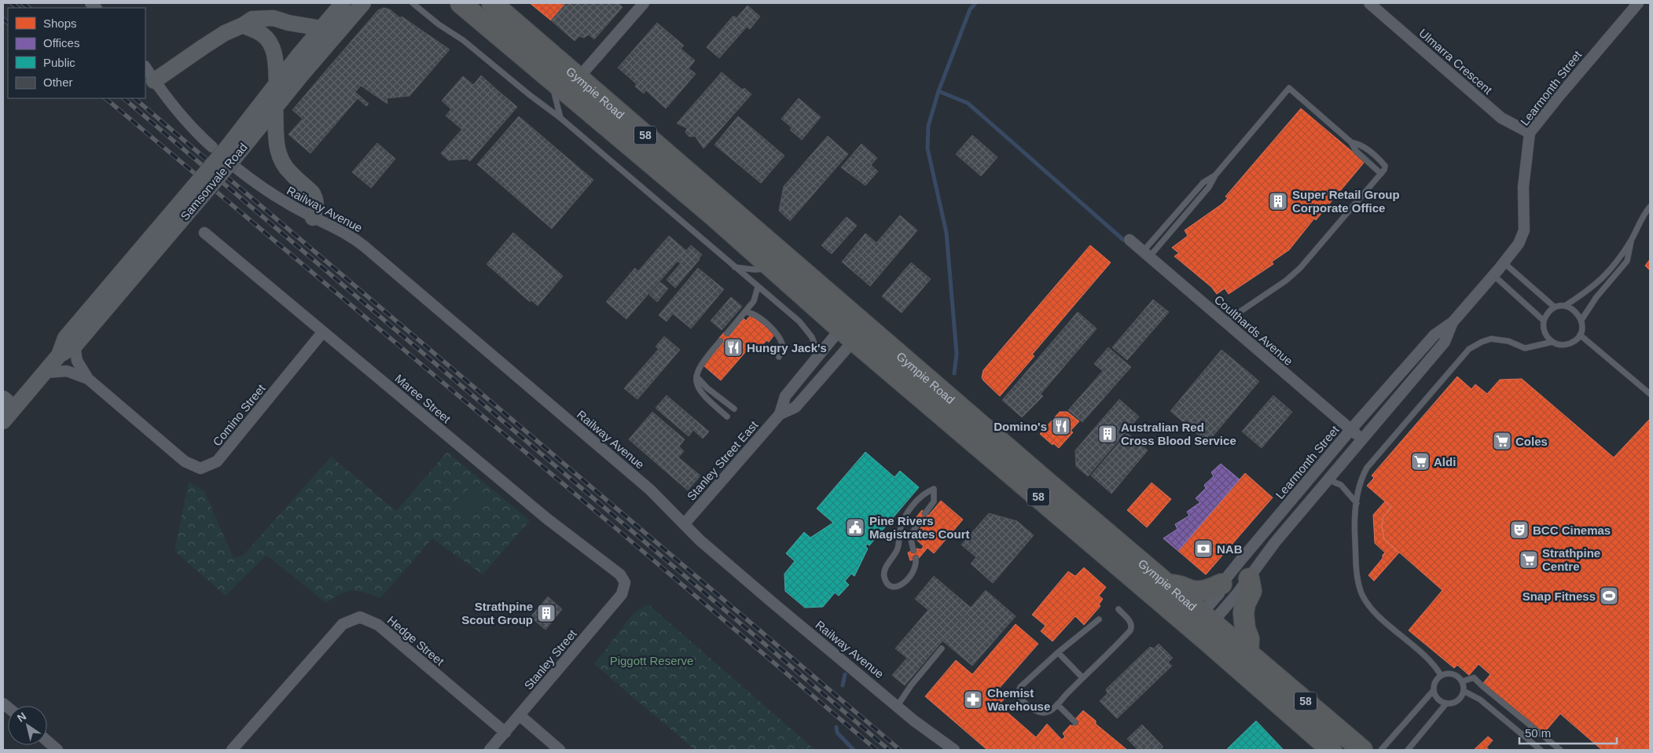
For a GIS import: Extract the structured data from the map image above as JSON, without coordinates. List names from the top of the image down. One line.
{"streets":{"highway":["Gympie Road","58"],"main road":["Samsonvale Road"],"street":["Ulmarra Crescent","Learmonth Street","Railway Avenue","Coulthards Avenue","Maree Street","Comino Street","Stanley Street East","Hedge Street","Stanley Street"]},"crossings":[["Ulmarra Crescent","Learmonth Street"],["Learmonth Street","Gympie Road"],["Learmonth Street","Coulthards Avenue"],["Gympie Road","Stanley Street East"],["Samsonvale Road","Railway Avenue"],["Samsonvale Road","Comino Street"],["Railway Avenue","Stanley Street East"],["Maree Street","Comino Street"],["Maree Street","Stanley Street"],["Hedge Street","Stanley Street"]],"parks":["Piggott Reserve"],"places":{"building":["Super Retail Group Corporate Office","Australian Red Cross Blood Service","Strathpine Scout Group"],"restaurant":["Hungry Jack's","Domino's"],"supermarket":["Coles","Aldi","Strathpine Centre"],"public building":["Pine Rivers Magistrates Court"],"theatre":["BCC Cinemas"],"bank":["NAB"],"sports":["Snap Fitness"],"pharmacy":["Chemist Warehouse"]},"legend":["Shops","Offices","Public","Other"],"scale_bar":"50 m","north":"top left"}
